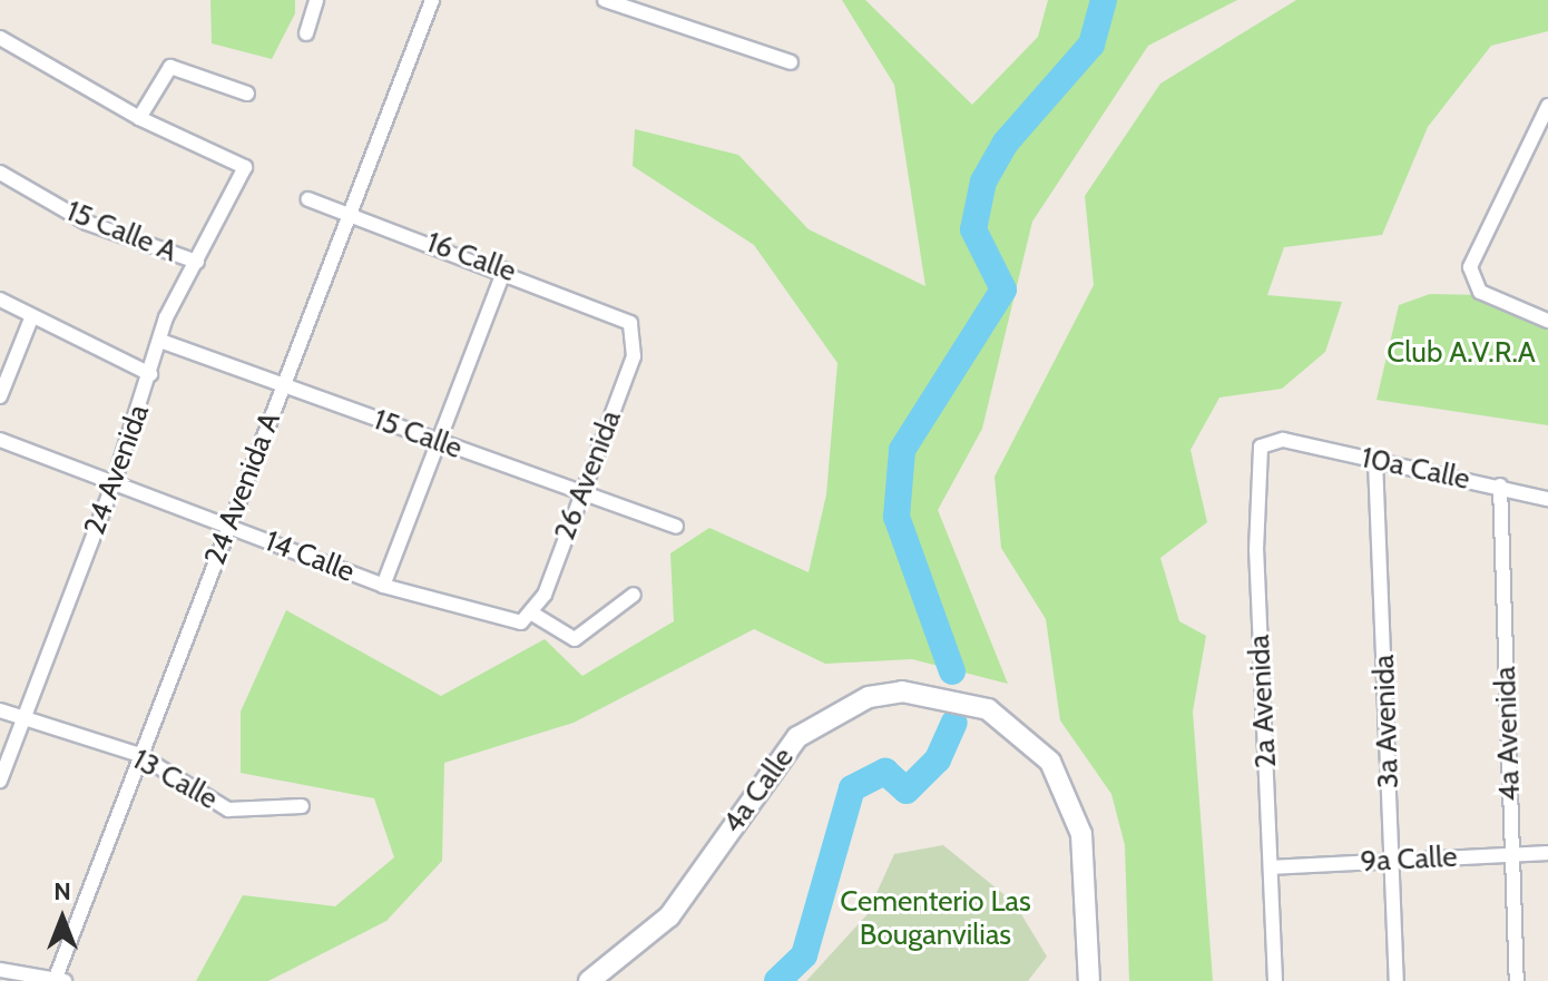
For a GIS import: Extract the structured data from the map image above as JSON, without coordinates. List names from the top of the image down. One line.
{"streets":{"main road":["4a Calle"],"street":["15 Calle A","16 Calle","15 Calle","10a Calle","24 Avenida","26 Avenida","24 Avenida A","14 Calle","2a Avenida","3a Avenida","4a Avenida","13 Calle","9a Calle"]},"crossings":[["15 Calle A","24 Avenida"],["16 Calle","26 Avenida"],["16 Calle","24 Avenida A"],["15 Calle","24 Avenida"],["15 Calle","26 Avenida"],["15 Calle","24 Avenida A"],["10a Calle","2a Avenida"],["10a Calle","3a Avenida"],["10a Calle","4a Avenida"],["24 Avenida","14 Calle"],["24 Avenida","13 Calle"],["26 Avenida","14 Calle"],["24 Avenida A","14 Calle"],["24 Avenida A","13 Calle"],["2a Avenida","9a Calle"],["3a Avenida","9a Calle"],["4a Avenida","9a Calle"]],"parks":["Club A.V.R.A","Cementerio Las Bouganvilias"],"north":"top"}
